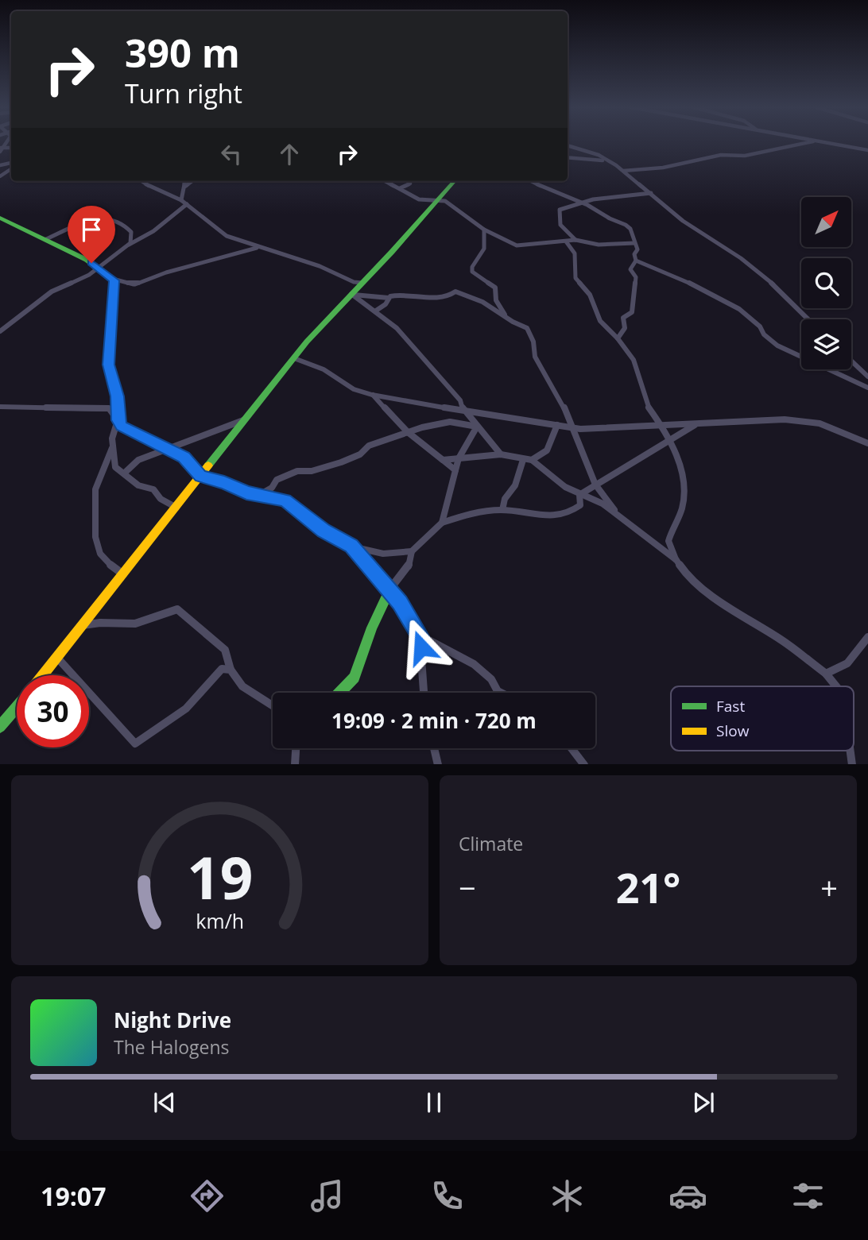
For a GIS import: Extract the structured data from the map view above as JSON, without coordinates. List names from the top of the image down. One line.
{"legend":["Fast","Slow"],"north":"top right","page":{"turn":["390 m","Turn right"],"limit":"30","trip":"19:09 · 2 min · 720 m","tile":"Climate","heat":["−","21°","+"],"song":["Night Drive","The Halogens"],"tabs":"19:07","gauge":["19","km/h"]}}
